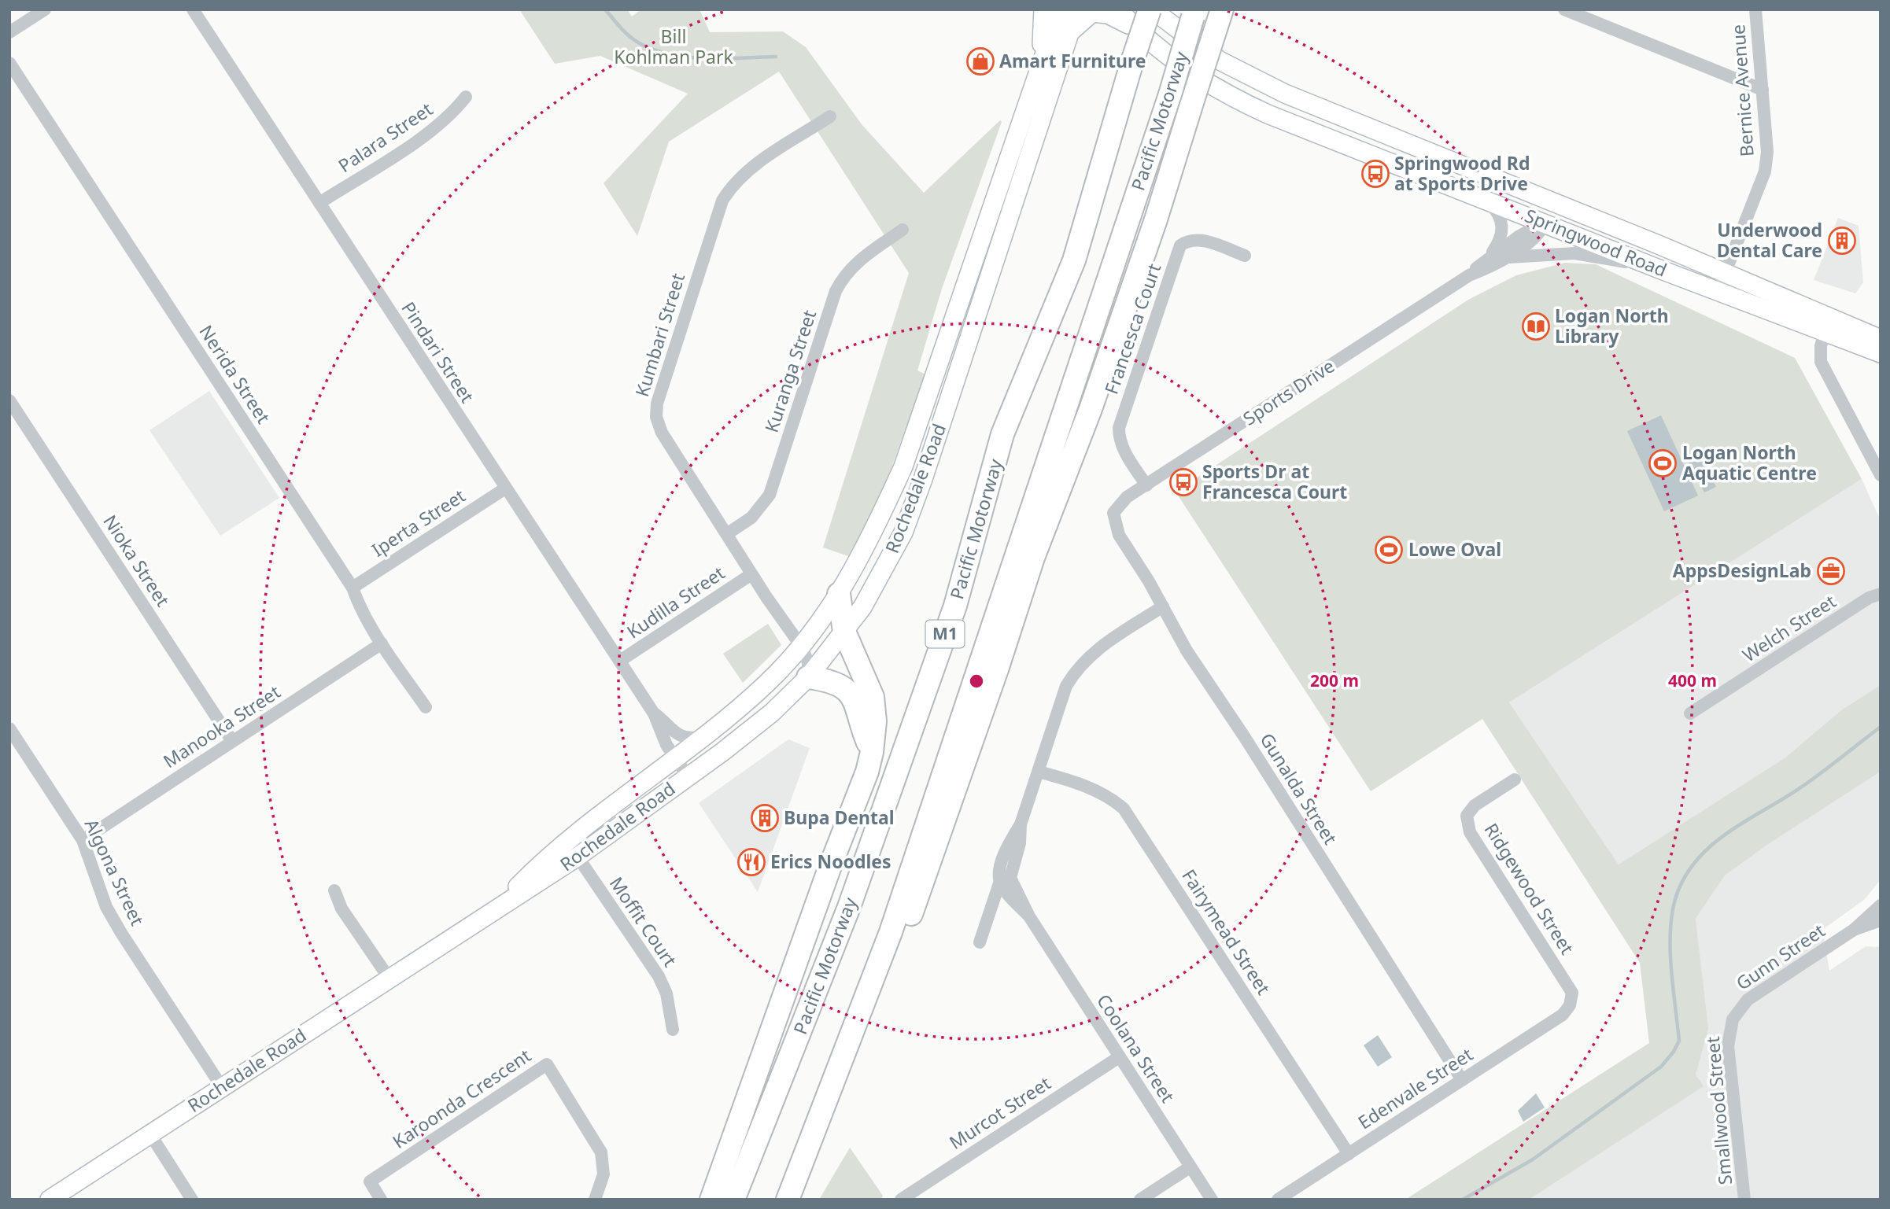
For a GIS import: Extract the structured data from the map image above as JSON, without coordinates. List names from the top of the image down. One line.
{"streets":{"highway":["Pacific Motorway","M1"],"main road":["Springwood Road","Sports Drive","Rochedale Road"],"street":["Bernice Avenue","Palara Street","Francesca Court","Kumbari Street","Pindari Street","Kuranga Street","Nerida Street","Iperta Street","Nioka Street","Kudilla Street","Welch Street","Manooka Street","Gunalda Street","Algona Street","Ridgewood Street","Moffit Court","Fairymead Street","Gunn Street","Coolana Street","Edenvale Street","Karoonda Crescent","Smallwood Street","Murcot Street"]},"crossings":[["Bernice Avenue","Springwood Road"],["Pacific Motorway","Springwood Road"],["Palara Street","Pindari Street"],["Springwood Road","Sports Drive"],["Francesca Court","Sports Drive"],["Kumbari Street","Kuranga Street"],["Kumbari Street","Rochedale Road"],["Kumbari Street","Kudilla Street"],["Pindari Street","Rochedale Road"],["Pindari Street","Iperta Street"],["Pindari Street","Kudilla Street"],["Nerida Street","Iperta Street"],["Nerida Street","Manooka Street"],["Sports Drive","Gunalda Street"],["Rochedale Road","Algona Street"],["Rochedale Road","Moffit Court"],["Nioka Street","Manooka Street"],["Manooka Street","Algona Street"],["Gunalda Street","Edenvale Street"],["Ridgewood Street","Edenvale Street"],["Fairymead Street","Edenvale Street"],["Gunn Street","Smallwood Street"],["Coolana Street","Murcot Street"]],"parks":["Bill Kohlman Park"],"places":{"shop":["Amart Furniture"],"bus stop":["Springwood Rd at Sports Drive","Sports Dr at Francesca Court"],"building":["Underwood Dental Care","Bupa Dental"],"library":["Logan North Library"],"sports":["Logan North Aquatic Centre","Lowe Oval"],"office":["AppsDesignLab"],"restaurant":["Erics Noodles"]},"rings":["200 m","400 m"]}
